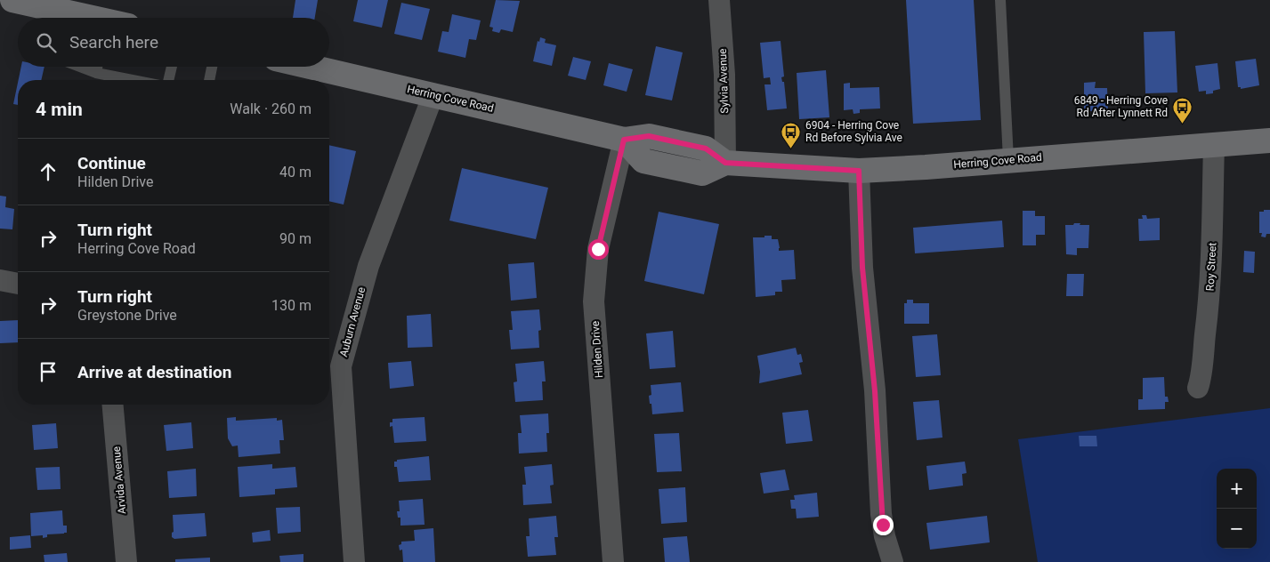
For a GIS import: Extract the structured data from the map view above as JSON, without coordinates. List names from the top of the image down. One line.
{"streets":{"main road":["Herring Cove Road"],"street":["Sylvia Avenue","Roy Street","Auburn Avenue","Hilden Drive","Arvida Avenue"]},"crossings":[["Sylvia Avenue","Herring Cove Road"],["Herring Cove Road","Roy Street"],["Herring Cove Road","Auburn Avenue"],["Herring Cove Road","Hilden Drive"]],"places":{"bus stop":["6849 - Herring Cove Rd After Lynnett Rd","6904 - Herring Cove Rd Before Sylvia Ave"]},"page":{"search":"Search here","heading":["4 min","Walk · 260 m"],"list":[["Continue","Hilden Drive","40 m"],["Turn right","Herring Cove Road","90 m"],["Turn right","Greystone Drive","130 m"],"Arrive at destination"],"map_buttons":["+","−"]}}
